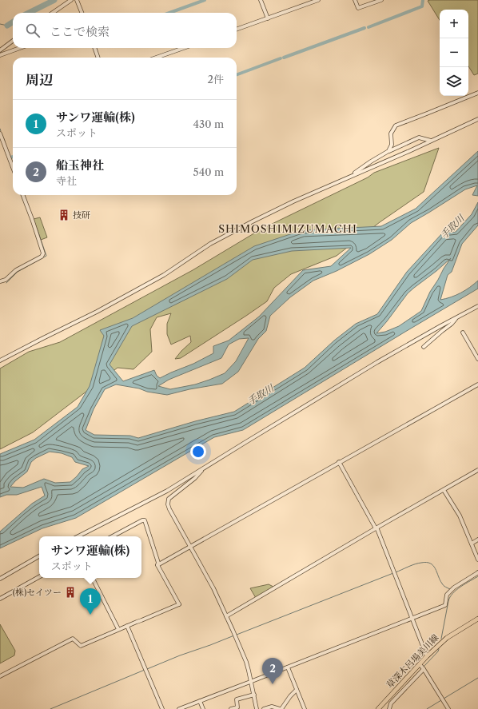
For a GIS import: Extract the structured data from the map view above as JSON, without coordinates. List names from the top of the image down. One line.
{"streets":{"main road":["草深木呂場美川線"]},"districts":["SHIMOSHIMIZUMACHI"],"water":["手取川"],"places":{"building":["技研","(株)セイツー"]},"page":{"map_buttons":["+","−"],"search":"ここで検索","heading":["周辺","2件"],"list":[{"mark":"1","name":"サンワ運輸(株)","note":"スポット","value":"430 m"},{"mark":"2","name":"船玉神社","note":"寺社","value":"540 m"}],"popup":["サンワ運輸(株)","スポット"],"pins":["1","2"]}}
